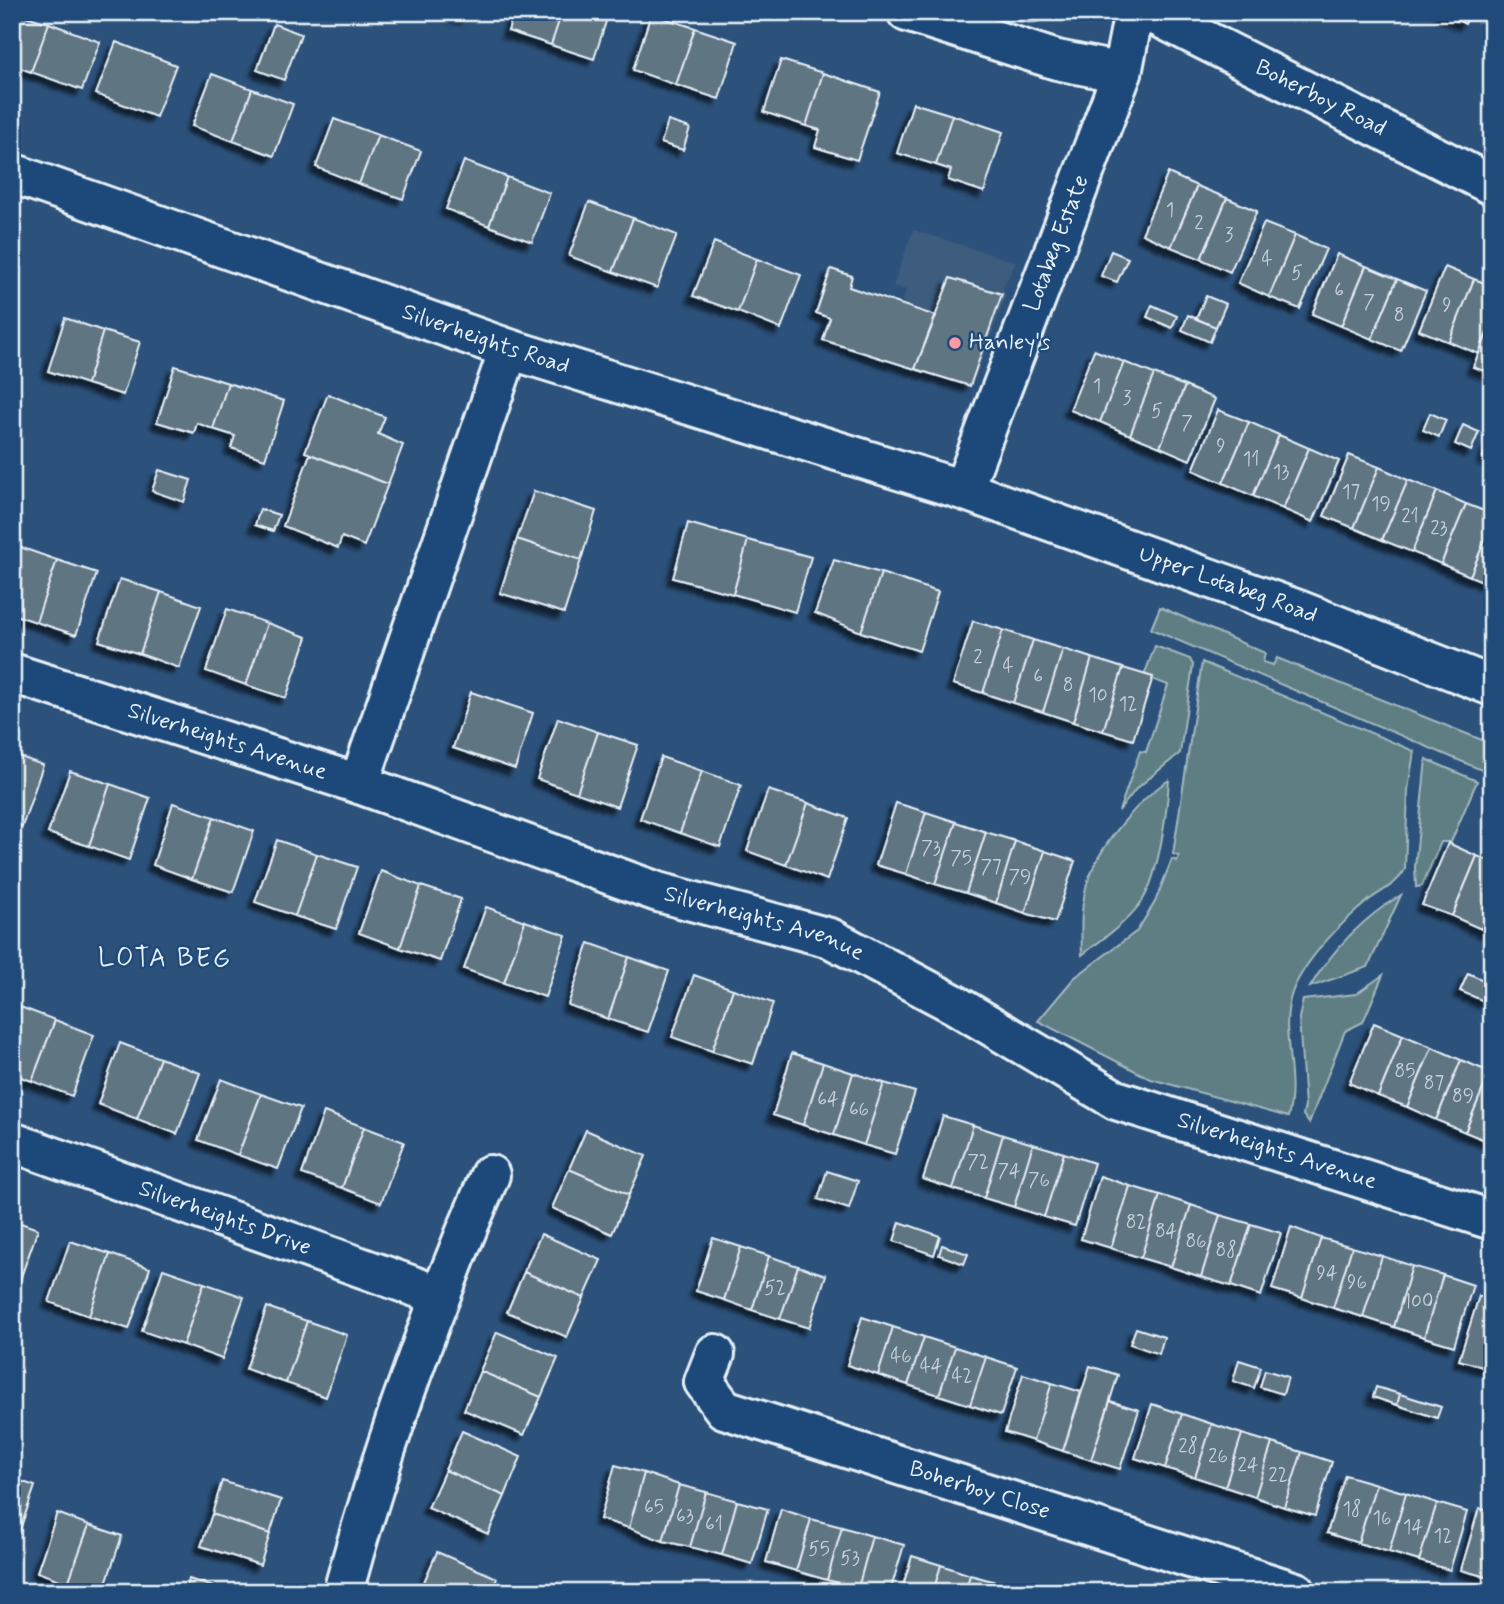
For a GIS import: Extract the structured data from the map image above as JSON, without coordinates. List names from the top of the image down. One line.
{"streets":{"street":["Boherboy Road","Lotabeg Estate","Silverheights Road","Upper Lotabeg Road","Silverheights Avenue","Silverheights Drive","Boherboy Close"]},"crossings":[["Lotabeg Estate","Silverheights Road"],["Lotabeg Estate","Upper Lotabeg Road"],["Silverheights Road","Upper Lotabeg Road"]],"districts":["LOTA BEG"],"places":["Hanley's"],"house_numbers":["1","2","3","4","5","6","7","9","8","1","3","5","7","9","11","13","17","19","21","23","2","4","6","8","10","12","73","75","77","79","85","87","89","64","66","72","74","76","82","84","86","88","94","96","52","100","46","44","42","28","26","24","22","65","18","63","16","61","14","12","55","53"]}
